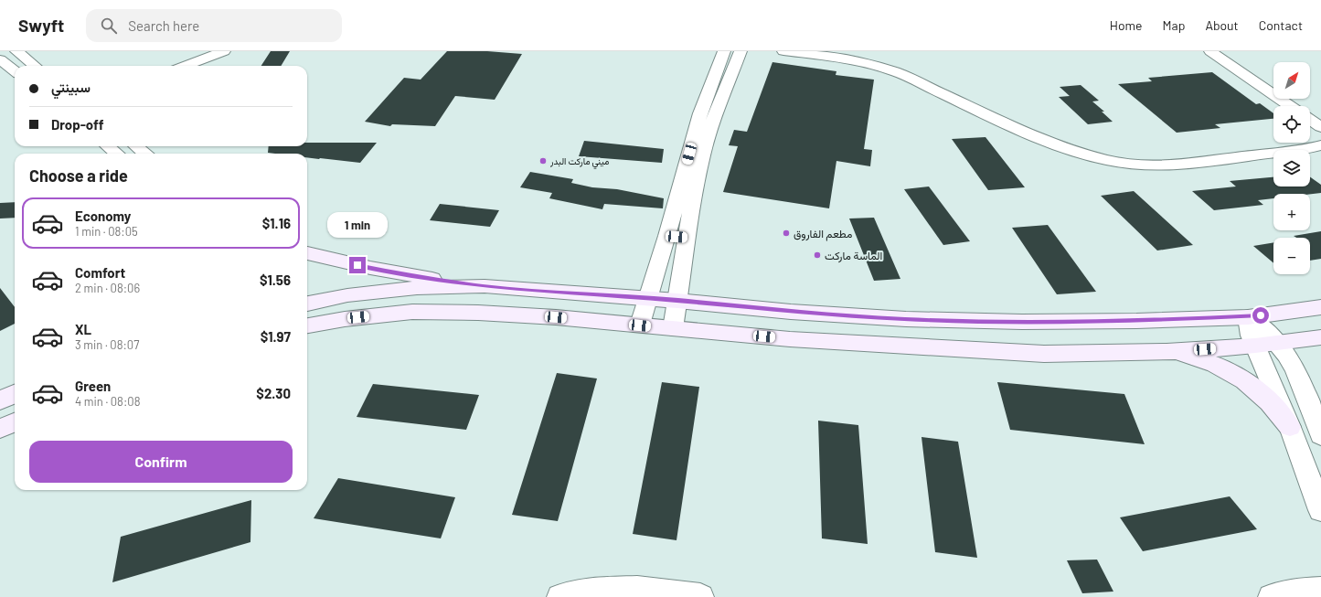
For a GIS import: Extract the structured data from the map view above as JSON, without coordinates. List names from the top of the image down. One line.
{"places":["ميني ماركت البدر","مطعم الفاروق","الماسة ماركت"],"north":"top right","page":{"header":"Swyft","search":"Search here","nav":["Home","Map","About","Contact"],"map_buttons":["+","−"],"banner":["سبينتي","Drop-off"],"heading":"Choose a ride","list":[{"name":"Economy","note":"1 min · 08:05","value":"$1.16"},{"name":"Comfort","note":"2 min · 08:06","value":"$1.56"},{"name":"XL","note":"3 min · 08:07","value":"$1.97"},{"name":"Green","note":"4 min · 08:08","value":"$2.30"}],"bubble":"1 min","buttons":"Confirm"}}
